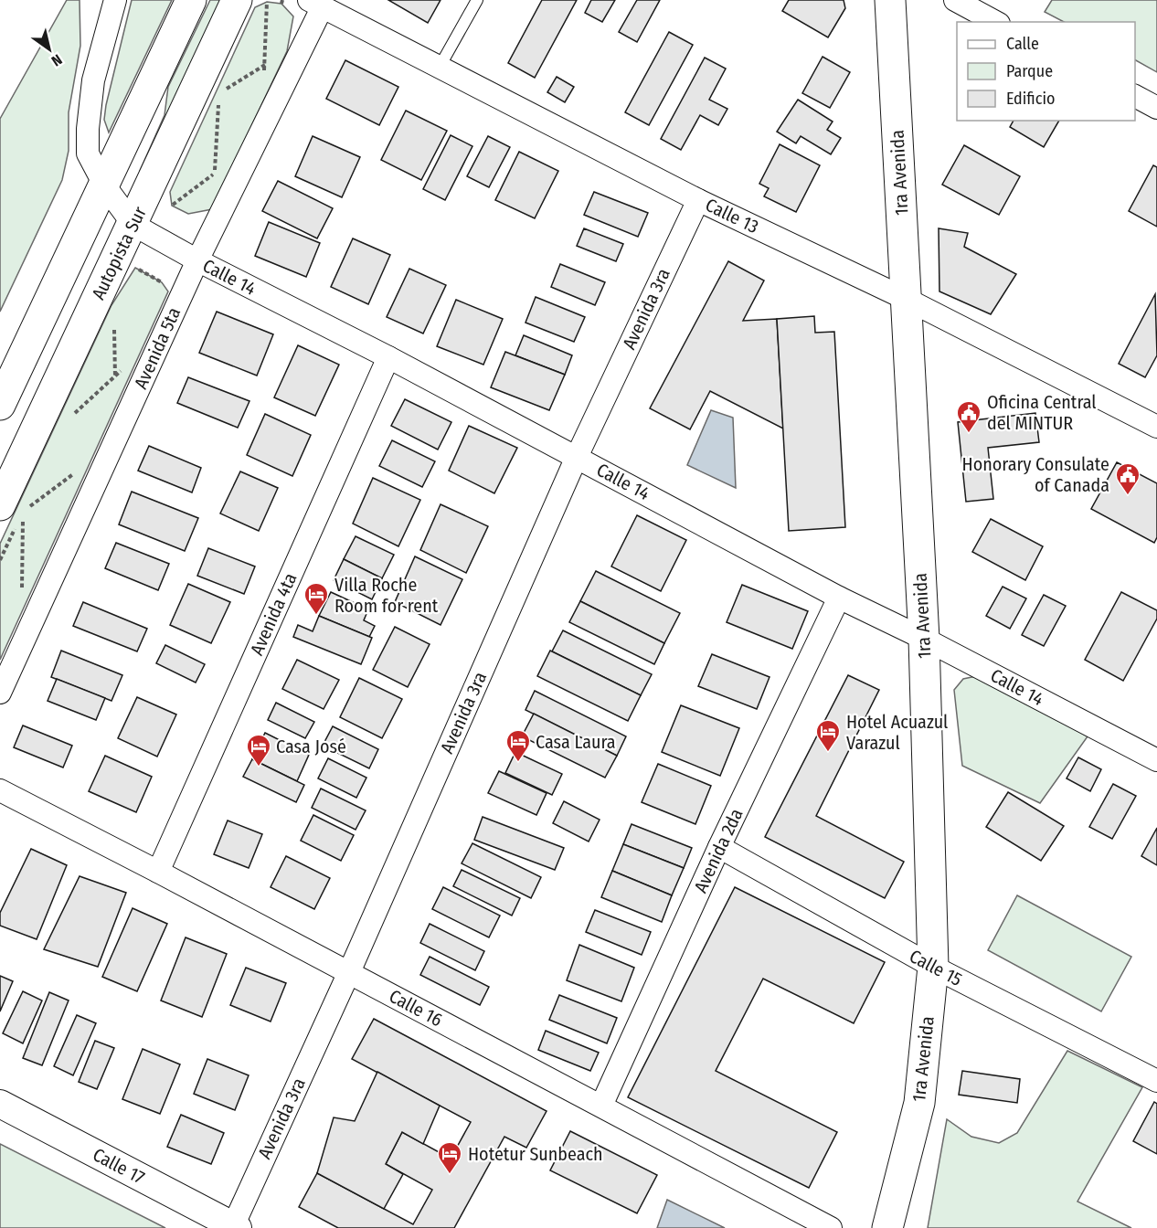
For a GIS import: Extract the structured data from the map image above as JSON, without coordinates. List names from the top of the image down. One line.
{"streets":{"main road":["1ra Avenida","Autopista Sur"],"street":["Calle 13","Calle 14","Avenida 3ra","Avenida 5ta","Avenida 4ta","Avenida 2da","Calle 15","Calle 16","Calle 17"]},"crossings":[["1ra Avenida","Calle 13"],["1ra Avenida","Calle 14"],["1ra Avenida","Calle 15"],["Calle 13","Avenida 3ra"],["Calle 13","Avenida 5ta"],["Autopista Sur","Calle 14"],["Calle 14","Avenida 3ra"],["Calle 14","Avenida 5ta"],["Calle 14","Avenida 4ta"],["Calle 14","Avenida 2da"],["Avenida 3ra","Calle 16"],["Avenida 3ra","Calle 17"],["Avenida 4ta","Calle 16"],["Avenida 2da","Calle 15"],["Avenida 2da","Calle 16"]],"places":{"public building":["Oficina Central del MINTUR","Honorary Consulate of Canada"],"hotel":["Villa Roche Room for rent","Hotel Acuazul Varazul","Casa Laura","Casa José","Hotetur Sunbeach"]},"legend":["Calle","Parque","Edificio"],"north":"bottom right"}
